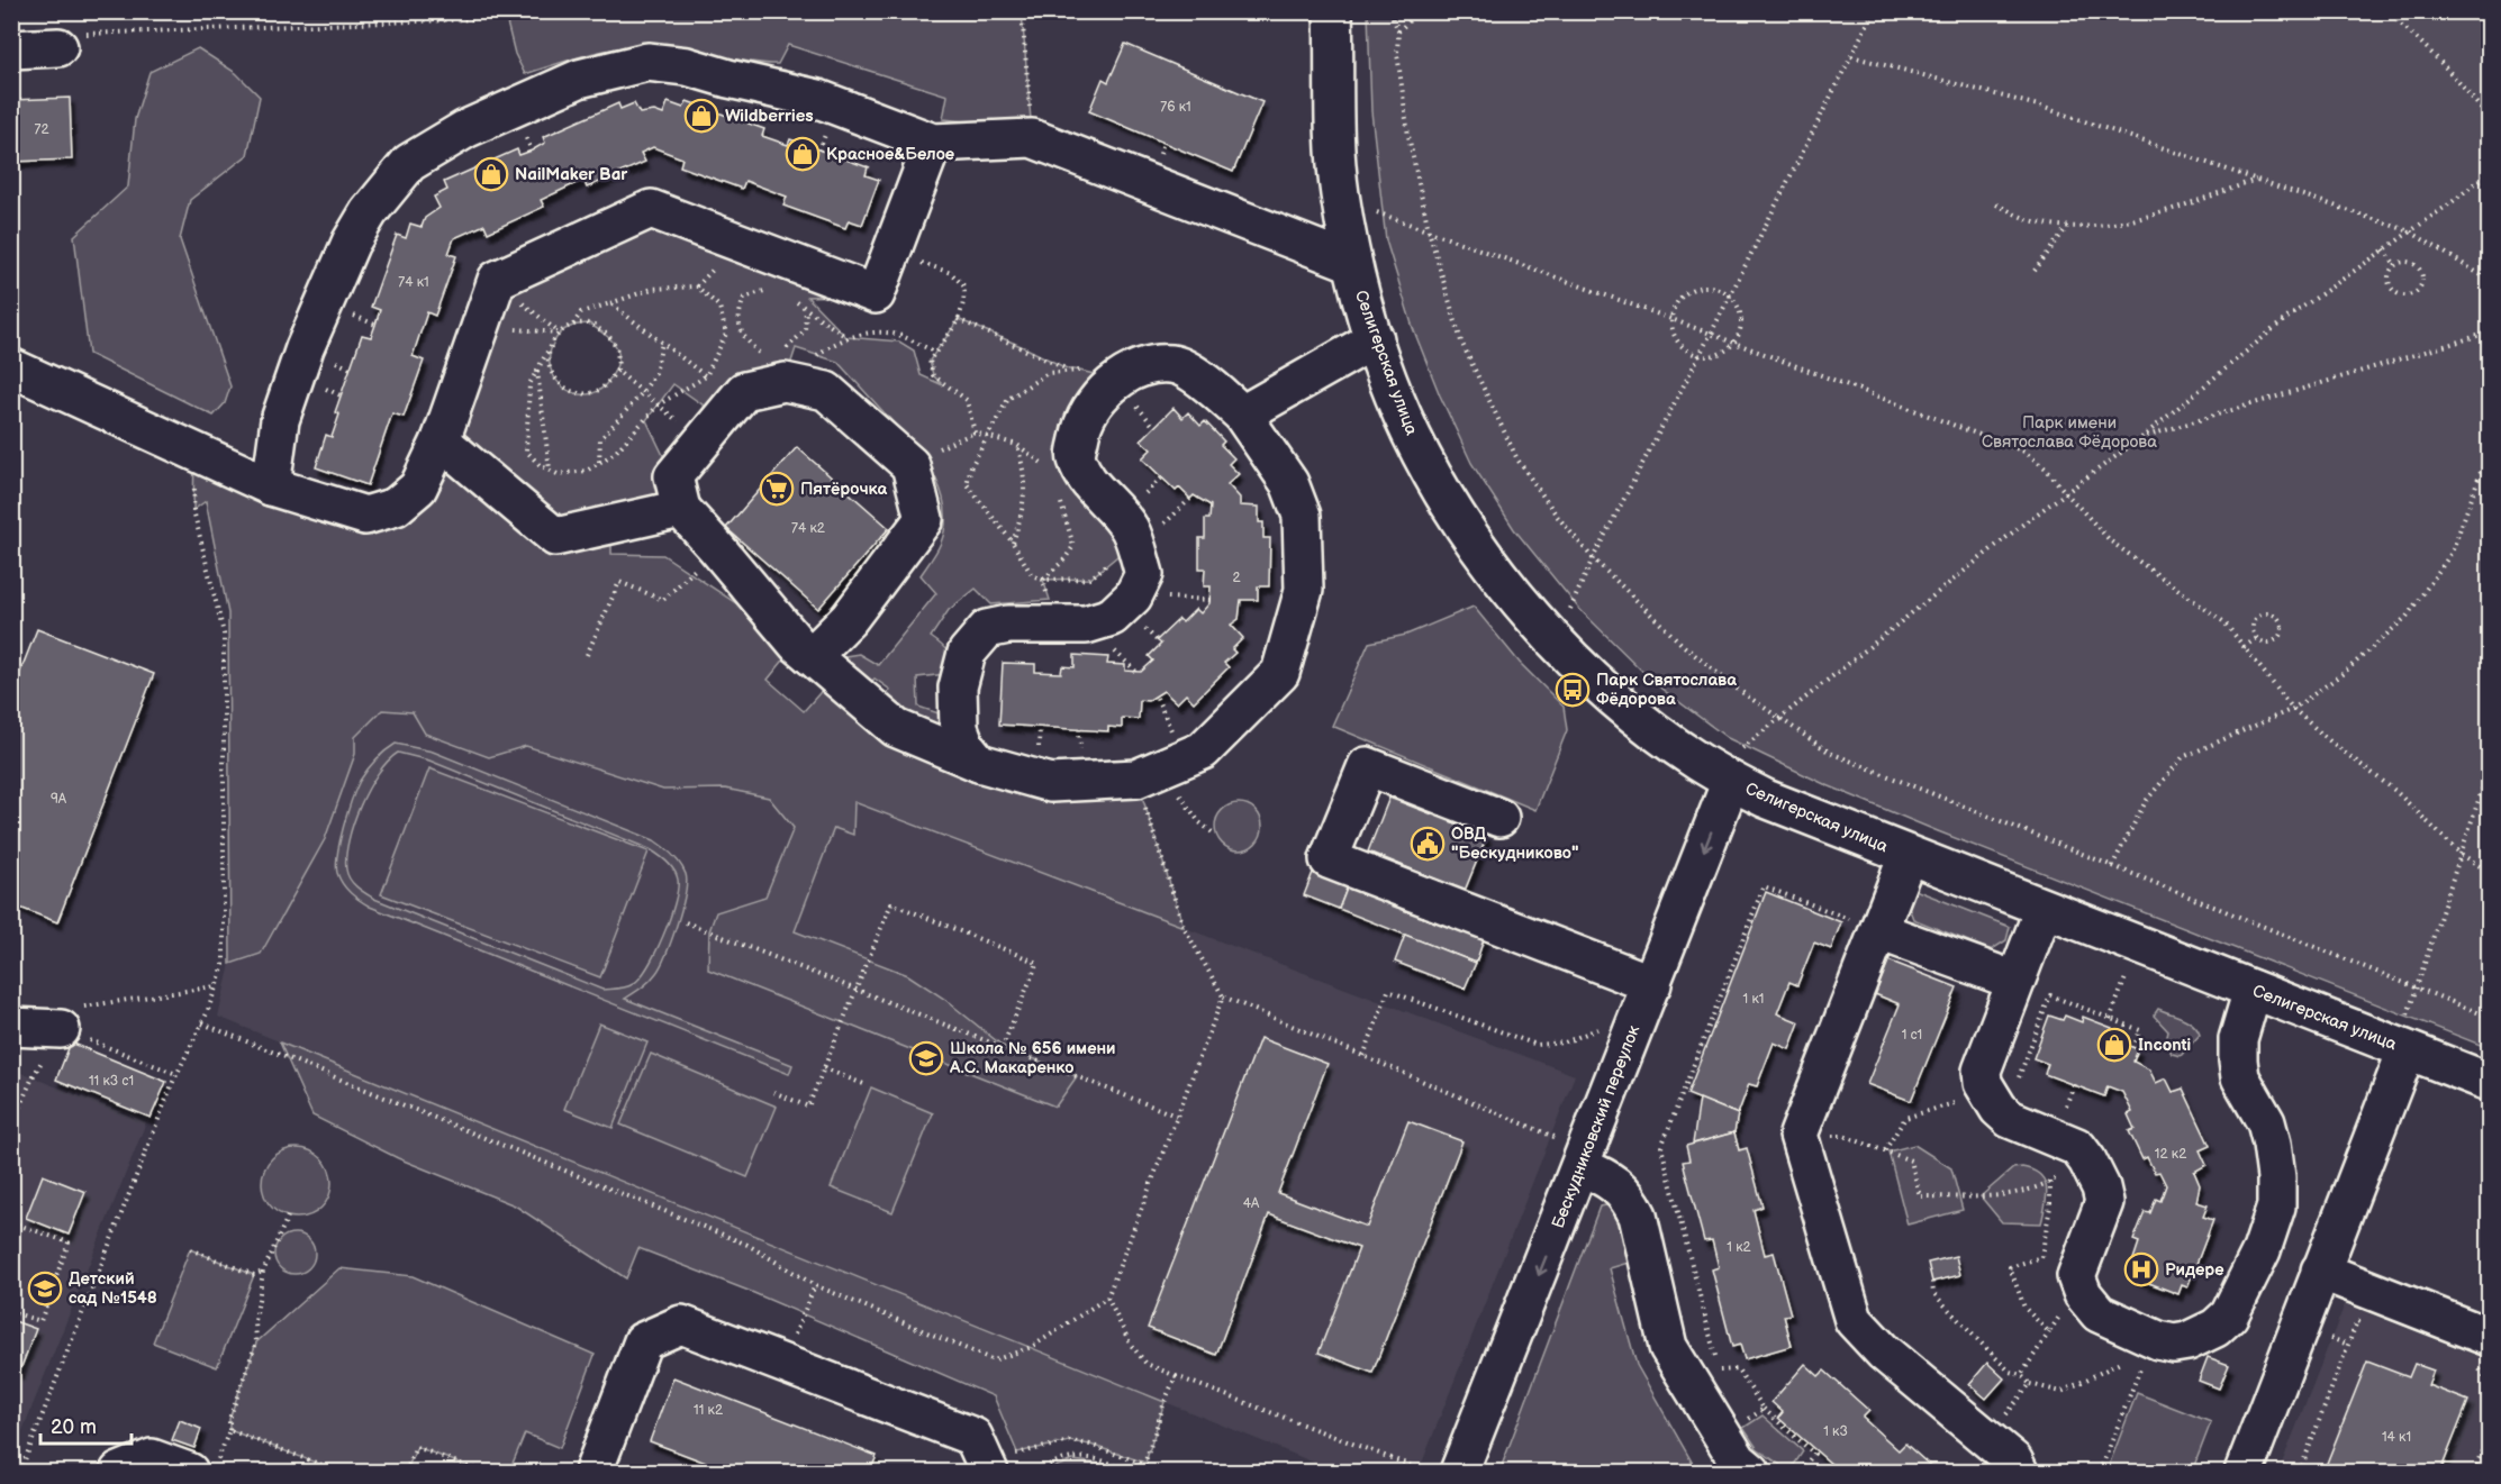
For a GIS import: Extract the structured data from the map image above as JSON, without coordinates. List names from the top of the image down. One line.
{"streets":{"street":["Селигерская улица","Бескудниковский переулок"]},"crossings":[["Селигерская улица","Бескудниковский переулок"]],"parks":["Парк имени Святослава Фёдорова"],"places":{"shop":["Wildberries","Красное&Белое","NailMaker Bar","Inconti"],"supermarket":["Пятёрочка"],"bus stop":["Парк Святослава Фёдорова"],"public building":["ОВД \"Бескудниково\""],"school or university":["Школа № 656 имени А.С. Макаренко","Детский сад №1548"],"hospital":["Ридере"]},"house_numbers":["76 к1","72","74 к1","74 к2","2","9А","1 к1","1 с1","11 к3 с1","12 к2","4А","1 к2","11 к2","1 к3","14 к1"],"scale_bar":"20 m"}
